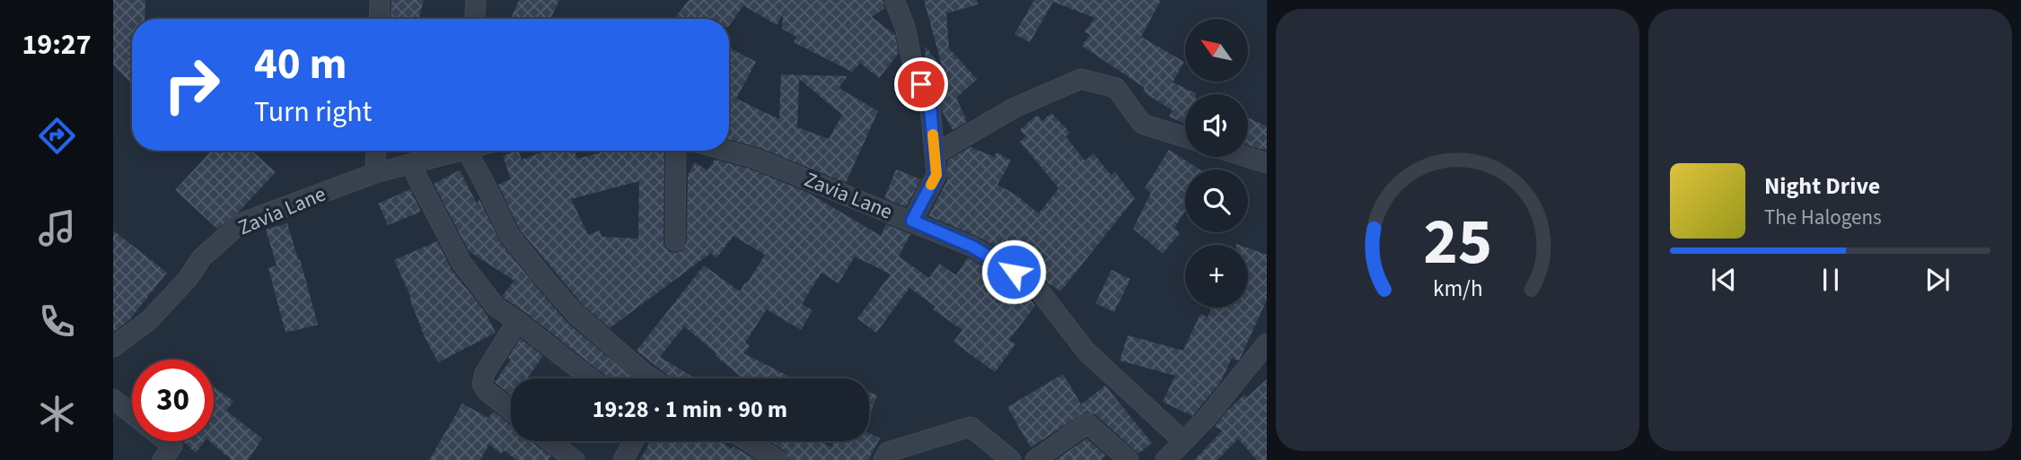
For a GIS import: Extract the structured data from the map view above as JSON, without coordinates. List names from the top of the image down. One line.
{"streets":{"street":["Zavia Lane"]},"north":"top left","page":{"tabs":"19:27","map_buttons":"+","turn":["40 m","Turn right"],"song":["Night Drive","The Halogens"],"limit":"30","trip":"19:28 · 1 min · 90 m","gauge":["25","km/h"]}}
